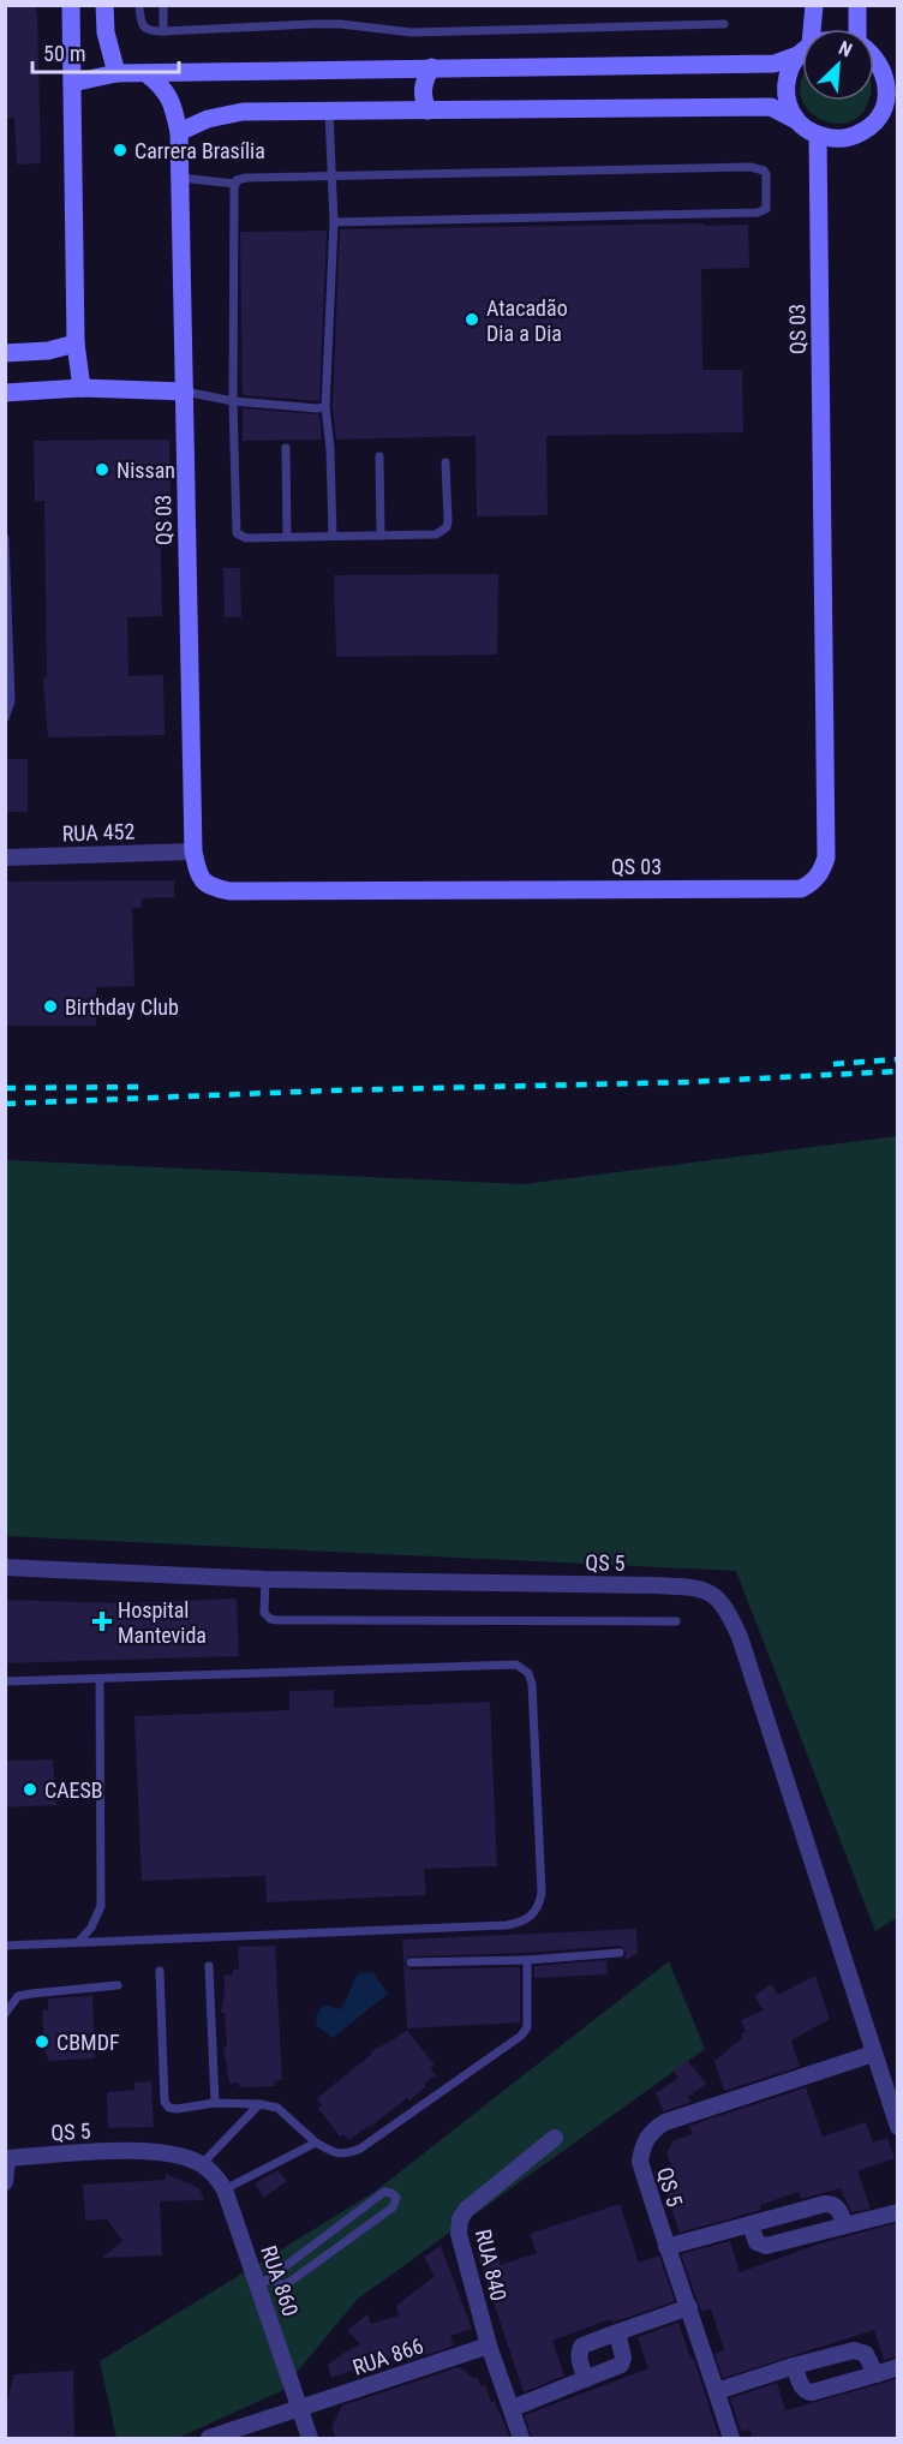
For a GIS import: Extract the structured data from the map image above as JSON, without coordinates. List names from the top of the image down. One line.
{"streets":{"main road":["QS 03"],"street":["RUA 452","QS 5","RUA 840","RUA 860","RUA 866"]},"crossings":[["QS 03","RUA 452"],["QS 5","RUA 860"],["RUA 840","RUA 866"],["RUA 860","RUA 866"]],"places":{"other":["Carrera Brasília","Atacadão Dia a Dia","Nissan","Birthday Club","CAESB","CBMDF"],"health":["Hospital Mantevida"]},"scale_bar":"50 m","north":"top right"}
